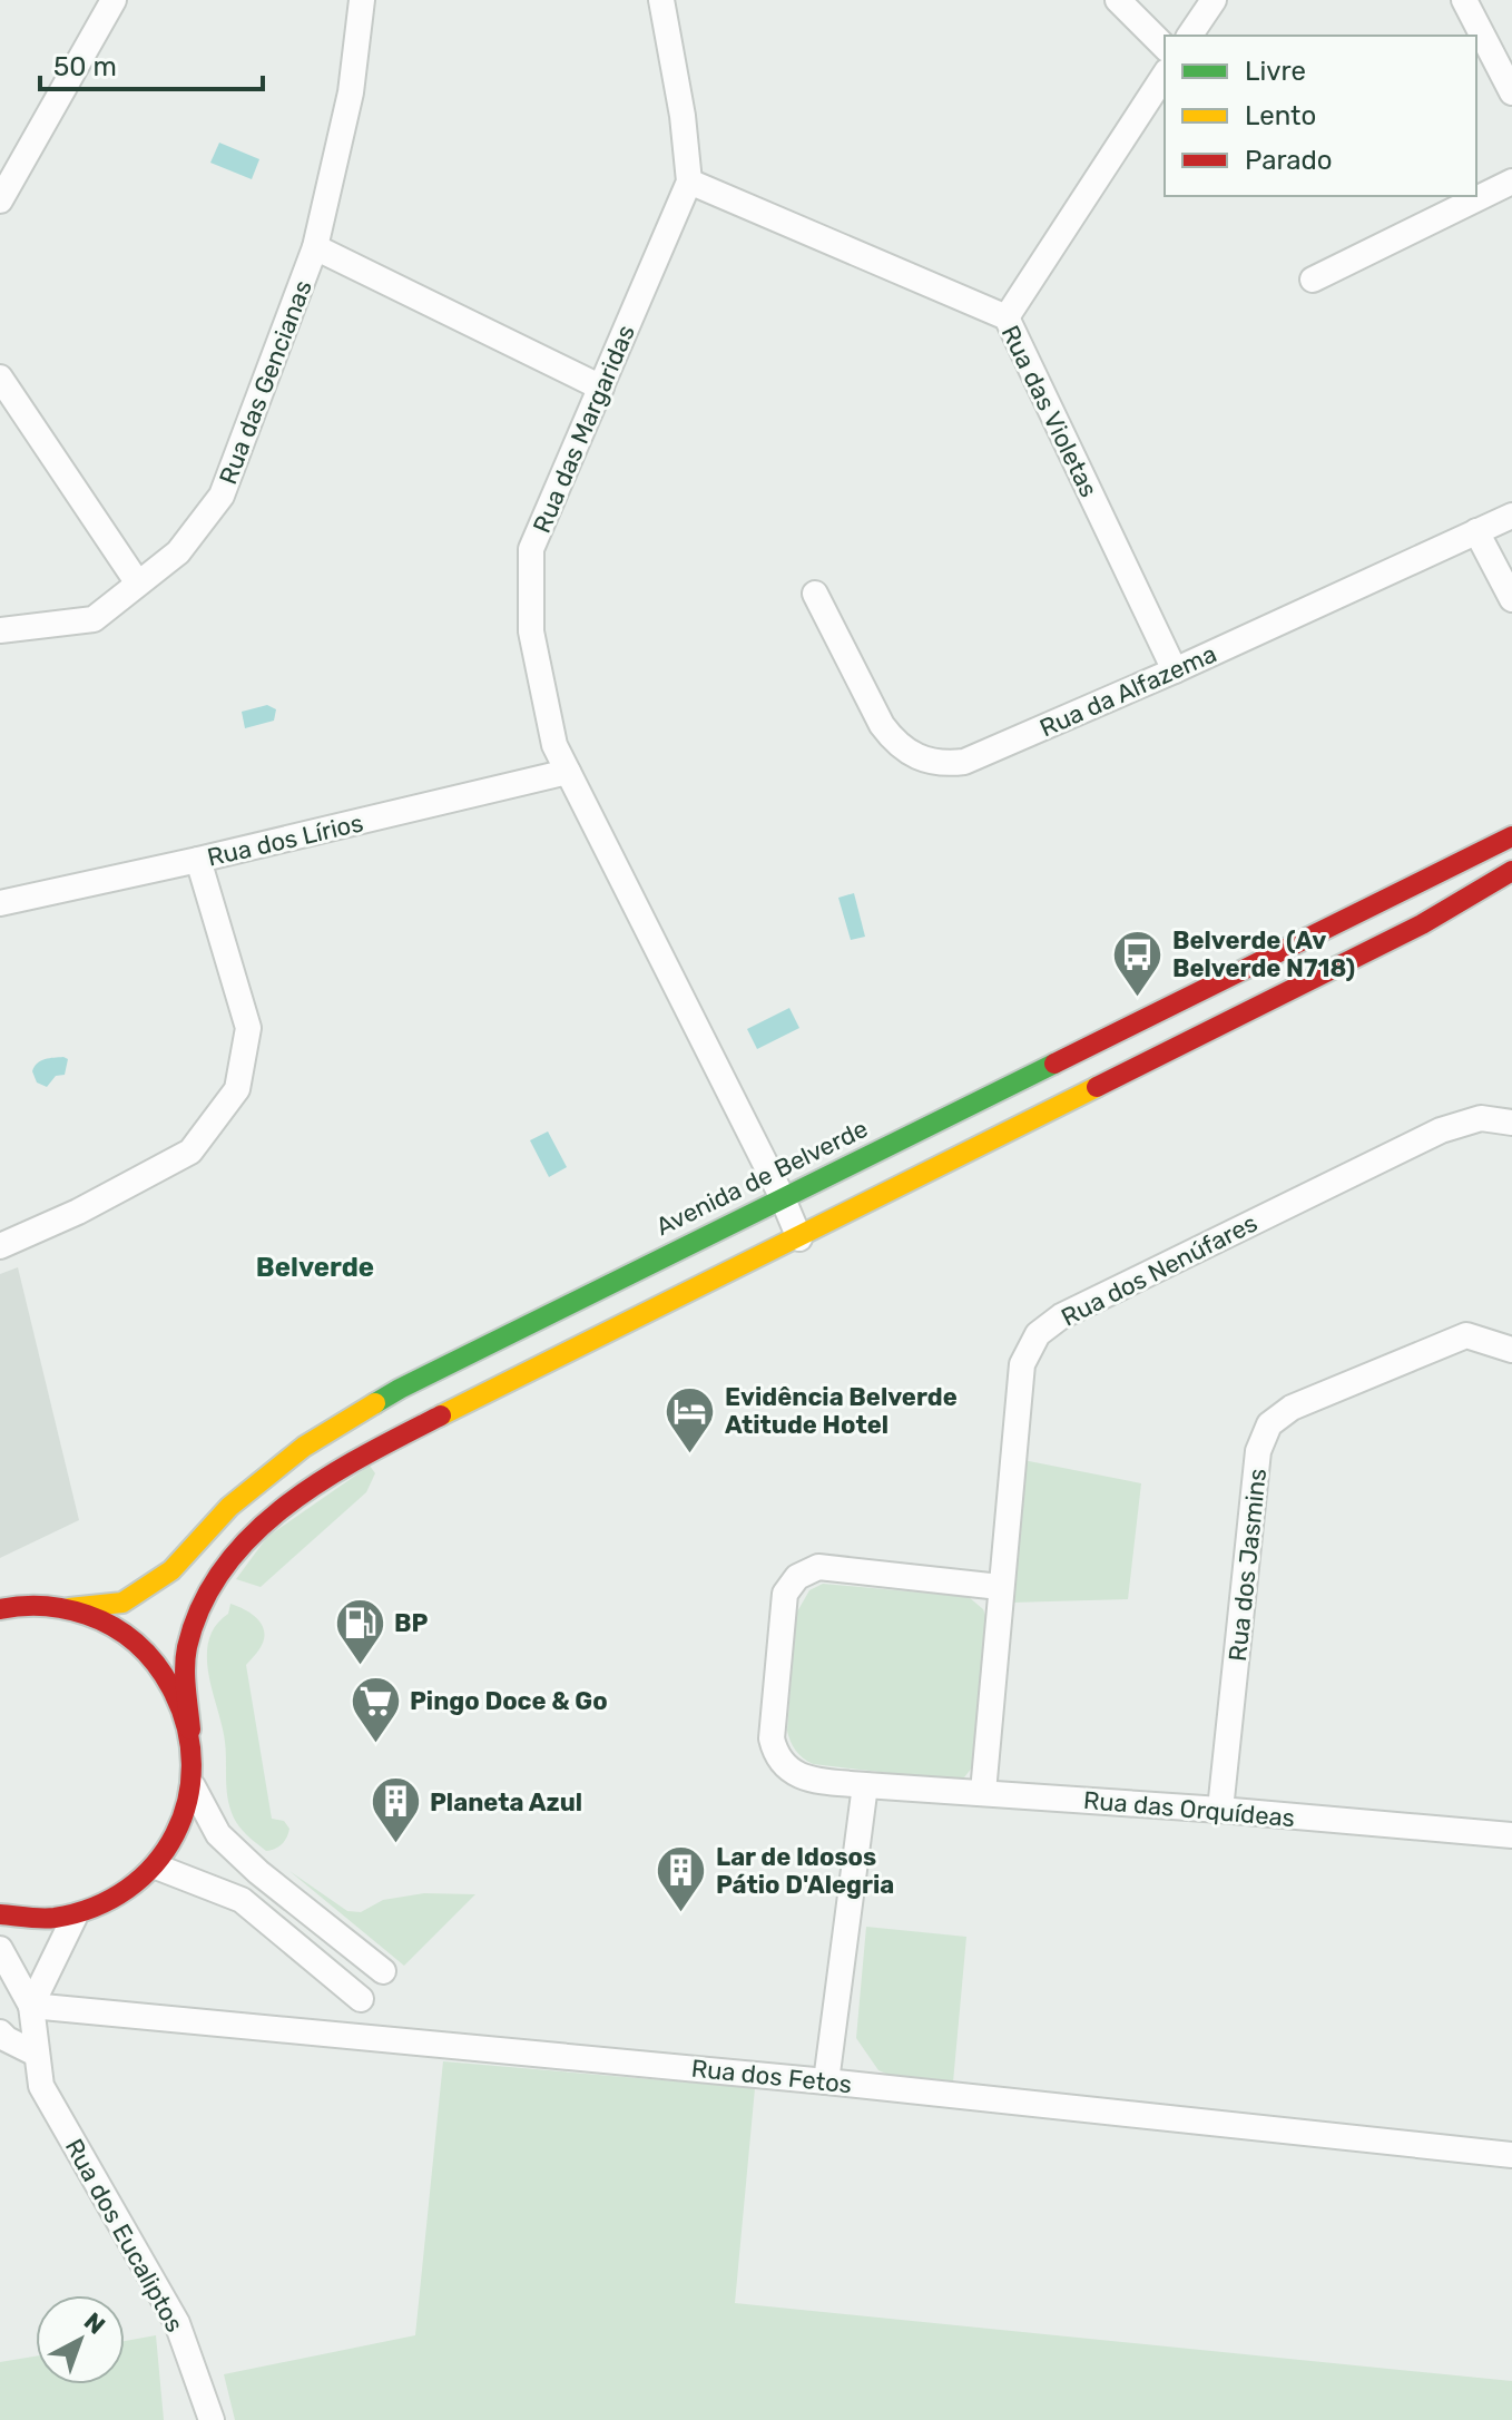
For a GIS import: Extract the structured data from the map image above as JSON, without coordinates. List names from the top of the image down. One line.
{"streets":{"main road":["Avenida de Belverde"],"street":["Rua das Gencianas","Rua das Violetas","Rua das Margaridas","Rua da Alfazema","Rua dos Lírios","Rua dos Nenúfares","Rua dos Jasmins","Rua das Orquídeas","Rua dos Fetos","Rua dos Eucaliptos"]},"crossings":[["Rua das Violetas","Rua das Margaridas"],["Rua das Violetas","Rua da Alfazema"],["Rua das Margaridas","Rua dos Lírios"],["Rua das Margaridas","Avenida de Belverde"],["Rua dos Nenúfares","Rua das Orquídeas"],["Rua dos Jasmins","Rua das Orquídeas"],["Rua dos Fetos","Rua dos Eucaliptos"]],"districts":["Belverde"],"places":{"bus stop":["Belverde (Av Belverde N718)"],"hotel":["Evidência Belverde Atitude Hotel"],"fuel station":["BP"],"supermarket":["Pingo Doce & Go"],"building":["Planeta Azul","Lar de Idosos Pátio D'Alegria"]},"legend":["Livre","Lento","Parado"],"scale_bar":"50 m","north":"top right"}
